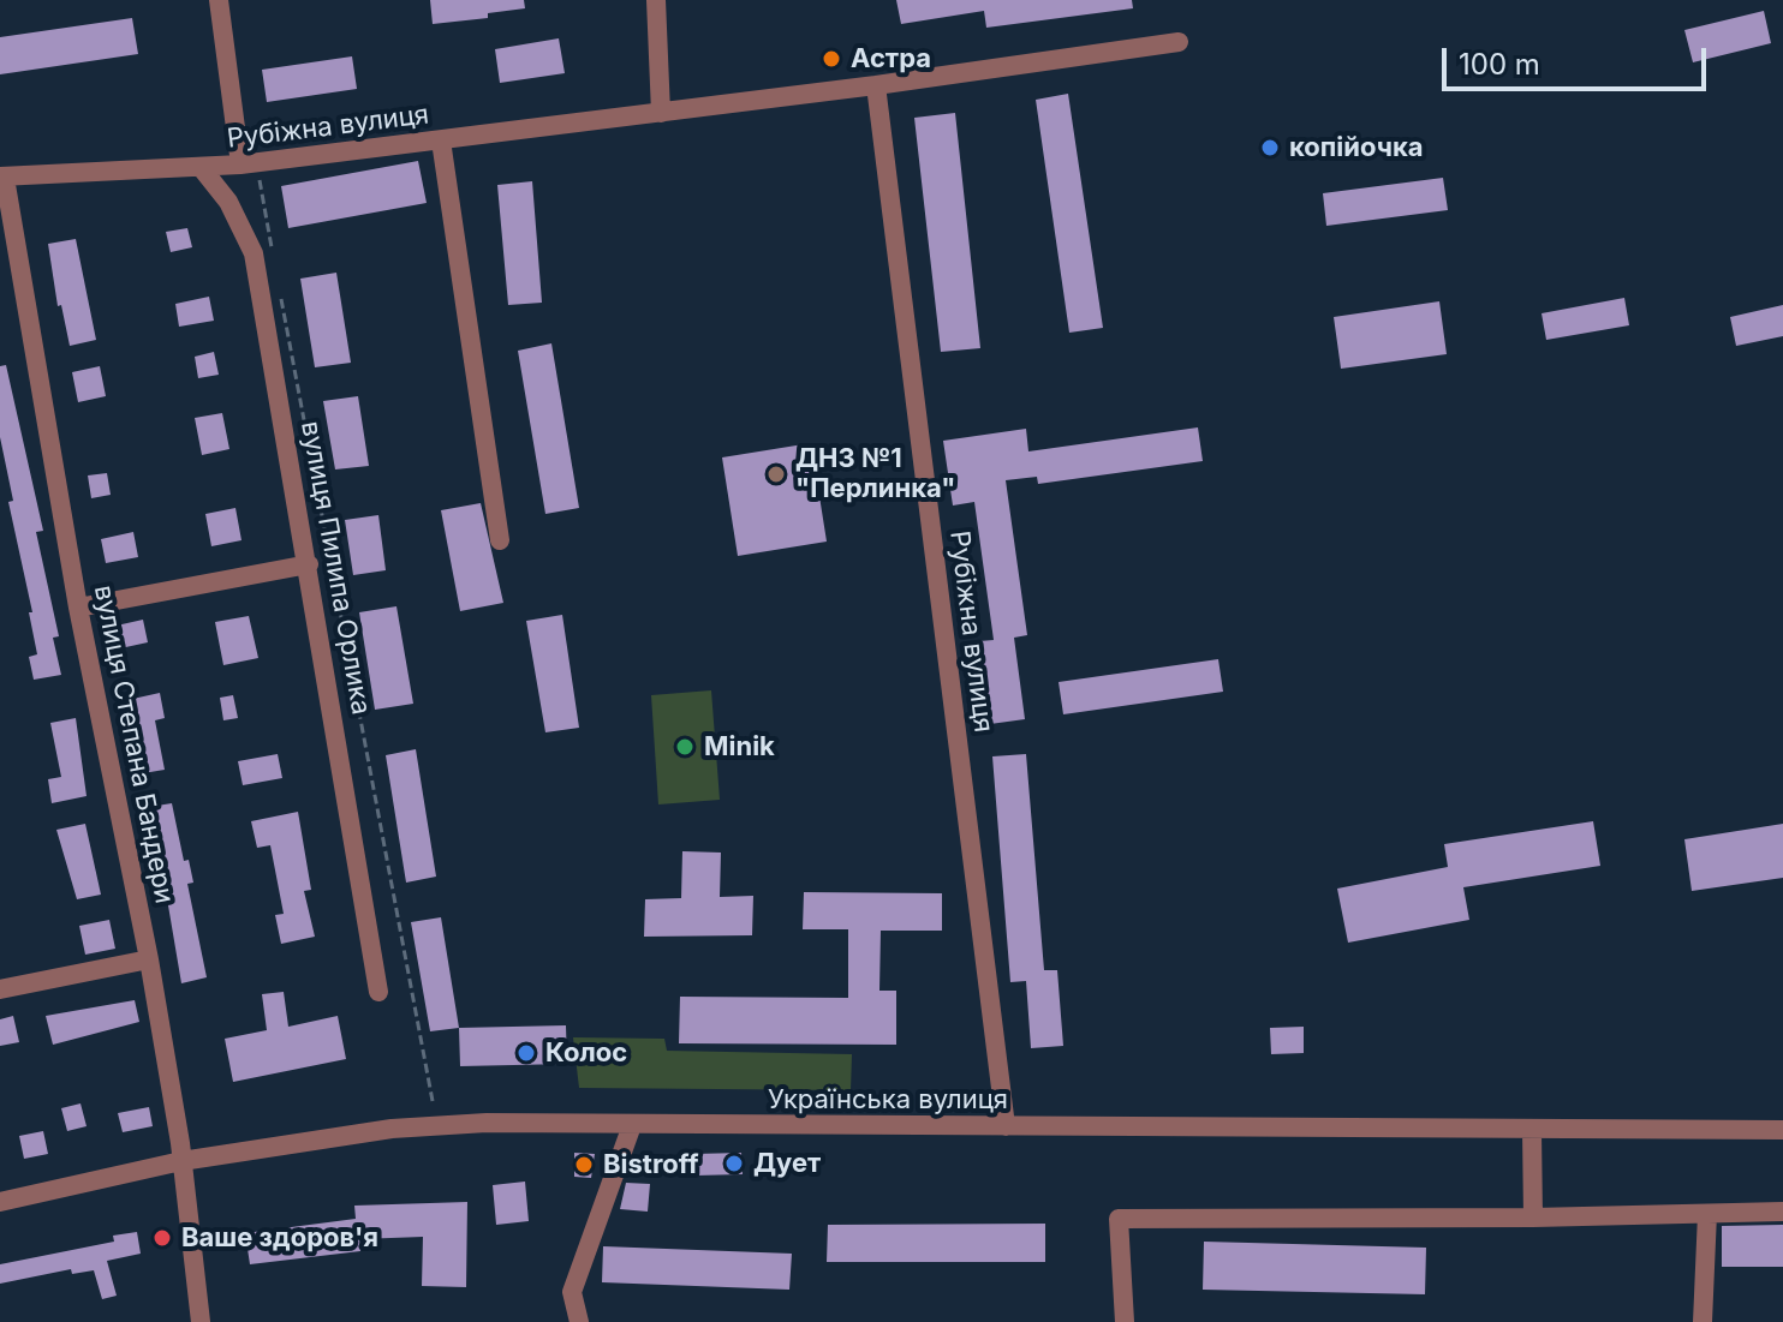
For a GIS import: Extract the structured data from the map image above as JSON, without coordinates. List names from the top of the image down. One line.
{"streets":{"street":["Рубіжна вулиця","вулиця Пилипа Орлика","вулиця Степана Бандери","Українська вулиця"]},"crossings":[["Рубіжна вулиця","вулиця Пилипа Орлика"],["Рубіжна вулиця","вулиця Степана Бандери"],["Рубіжна вулиця","Українська вулиця"],["вулиця Степана Бандери","Українська вулиця"]],"places":["Астра","копійочка","ДНЗ №1 \"Перлинка\"","Minik","Колос","Дует","Bistroff","Ваше здоров'я"],"scale_bar":"100 m"}
